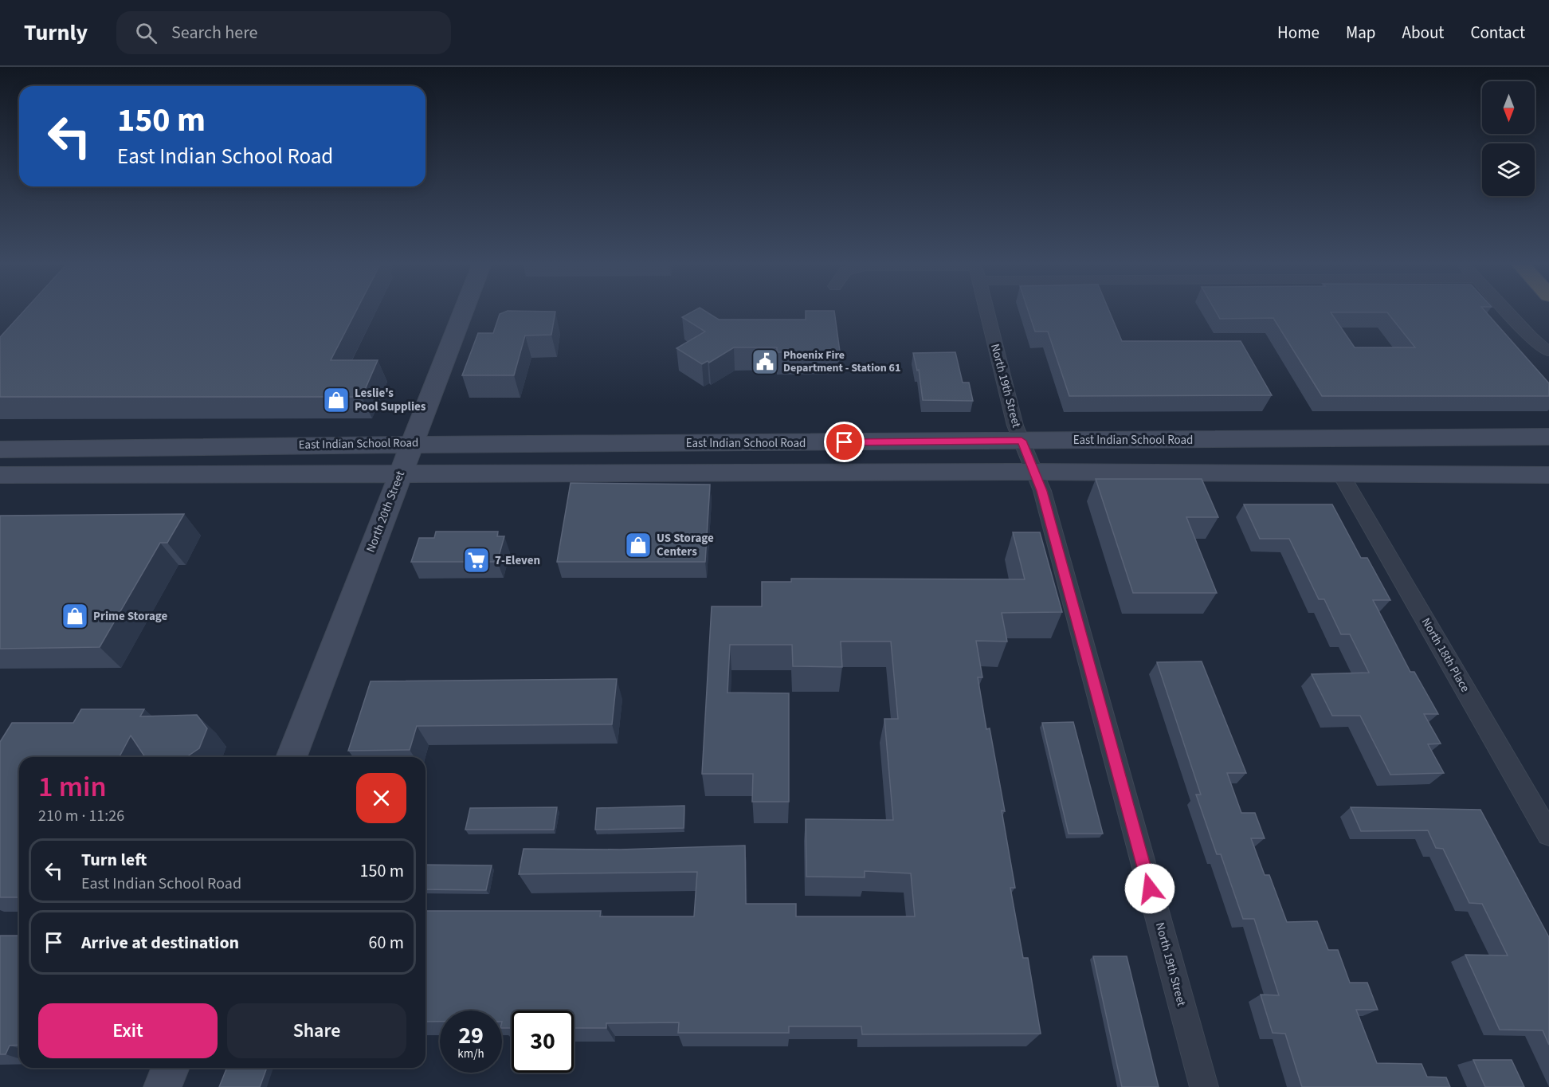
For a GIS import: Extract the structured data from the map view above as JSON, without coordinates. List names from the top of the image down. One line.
{"streets":{"main road":["East Indian School Road","North 20th Street"],"street":["North 19th Street","North 18th Place"]},"crossings":[["North 19th Street","East Indian School Road"],["East Indian School Road","North 20th Street"]],"places":{"public building":["Phoenix Fire Department - Station 61"],"shop":["Leslie's Pool Supplies","US Storage Centers","Prime Storage"],"supermarket":["7-Eleven"]},"north":"bottom","page":{"header":"Turnly","search":"Search here","nav":["Home","Map","About","Contact"],"turn":["150 m","East Indian School Road"],"heading":["1 min","210 m · 11:26"],"list":[{"name":"Turn left","note":"East Indian School Road","value":"150 m"},{"name":"Arrive at destination","value":"60 m"}],"buttons":["Exit","Share"],"speed":"29 km/h","limit":"30"}}
